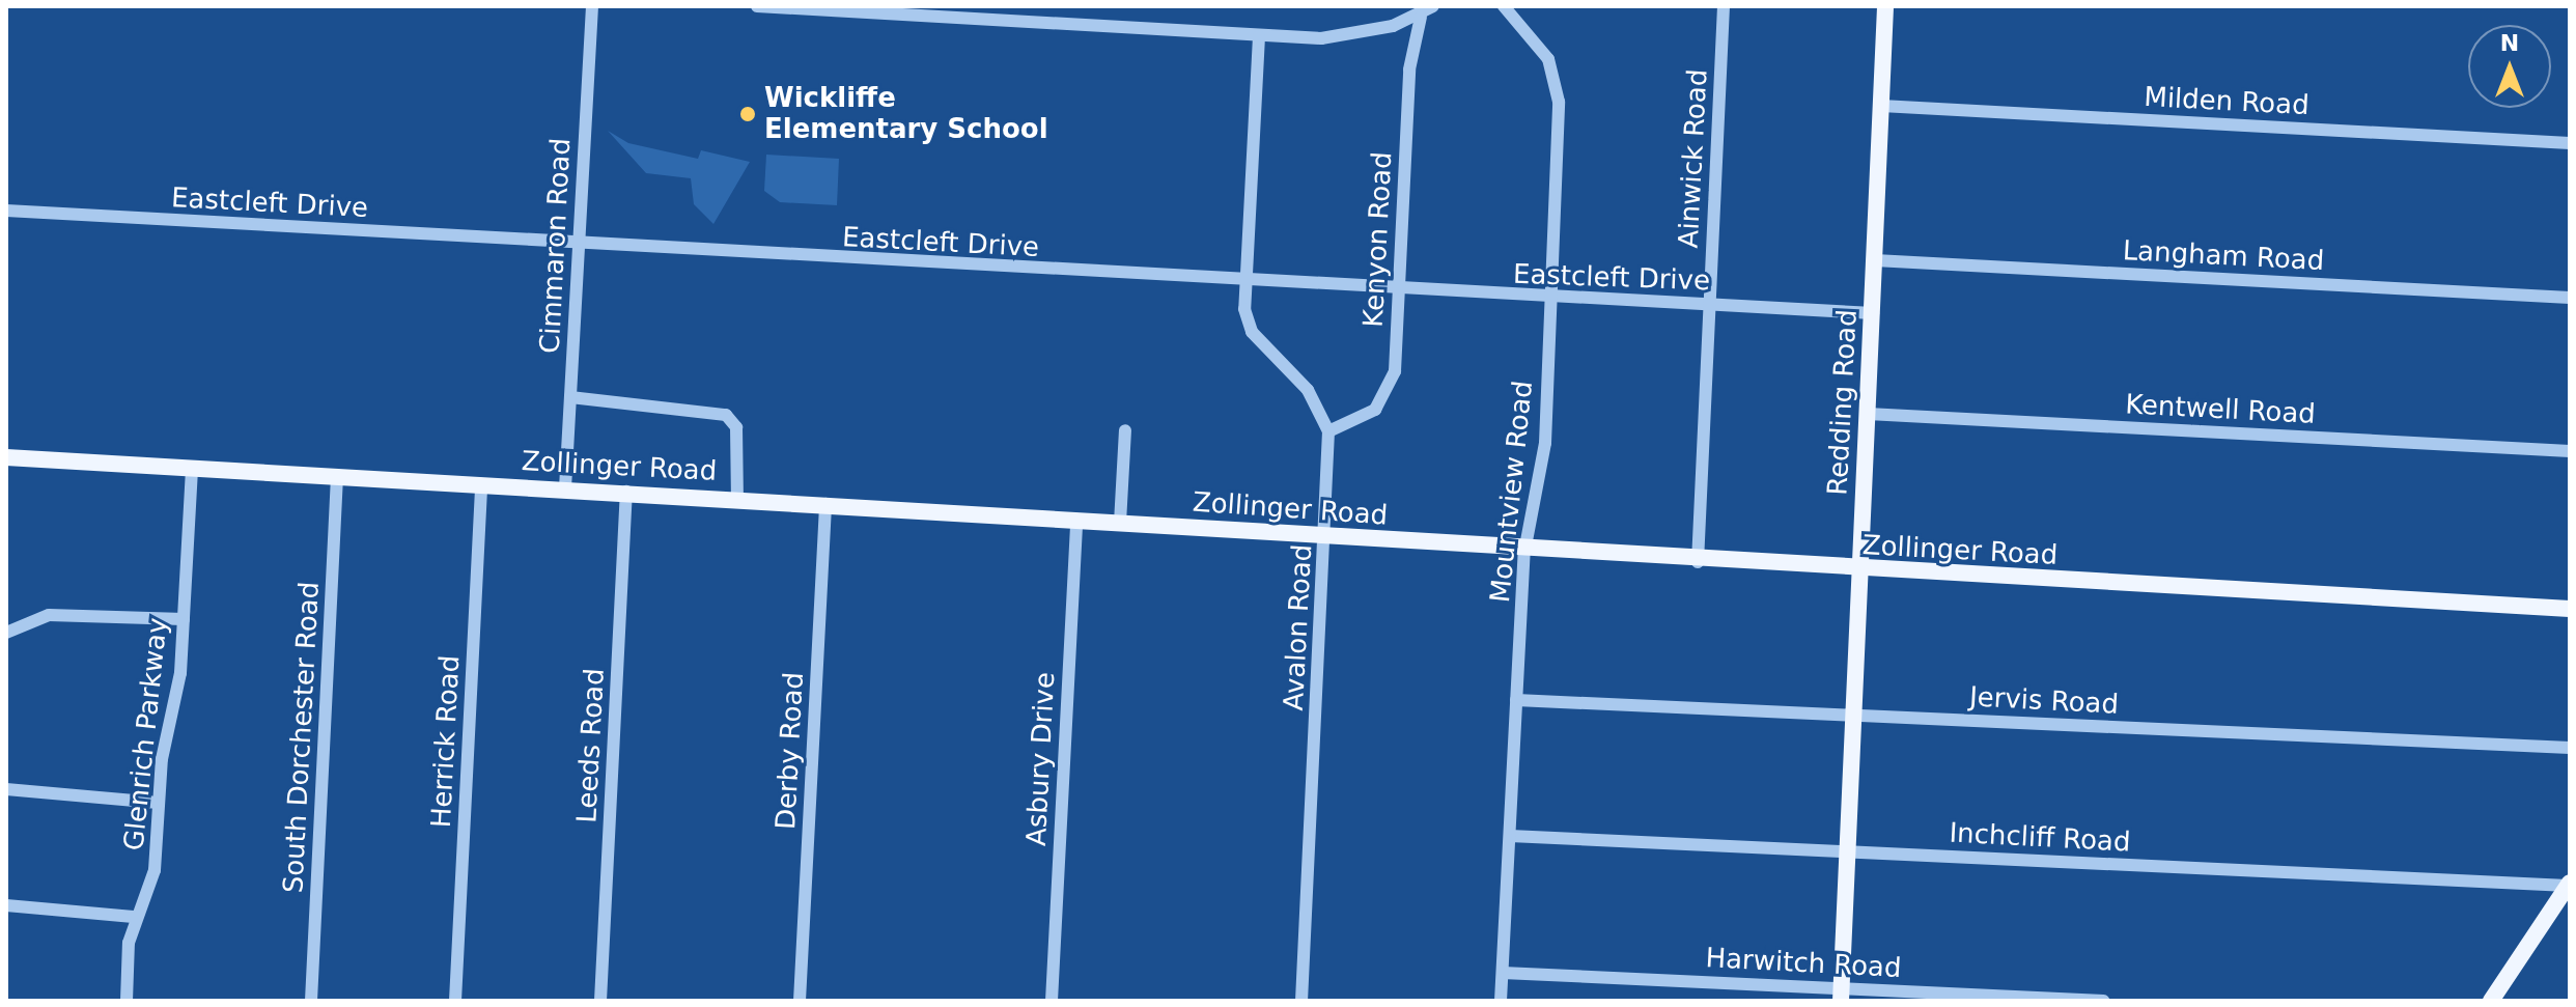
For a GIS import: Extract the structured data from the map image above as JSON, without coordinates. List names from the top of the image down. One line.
{"streets":{"main road":["Redding Road","Zollinger Road"],"street":["Milden Road","Ainwick Road","Eastcleft Drive","Kenyon Road","Cimmaron Road","Langham Road","Kentwell Road","Mountview Road","Avalon Road","Jervis Road","Glenrich Parkway","South Dorchester Road","Herrick Road","Leeds Road","Derby Road","Asbury Drive","Inchcliff Road","Harwitch Road"]},"crossings":[["Milden Road","Redding Road"],["Ainwick Road","Eastcleft Drive"],["Ainwick Road","Zollinger Road"],["Eastcleft Drive","Kenyon Road"],["Eastcleft Drive","Cimmaron Road"],["Eastcleft Drive","Redding Road"],["Eastcleft Drive","Mountview Road"],["Eastcleft Drive","Avalon Road"],["Kenyon Road","Avalon Road"],["Cimmaron Road","Zollinger Road"],["Langham Road","Redding Road"],["Redding Road","Kentwell Road"],["Redding Road","Zollinger Road"],["Redding Road","Jervis Road"],["Redding Road","Inchcliff Road"],["Redding Road","Harwitch Road"],["Zollinger Road","Mountview Road"],["Zollinger Road","Avalon Road"],["Zollinger Road","Glenrich Parkway"],["Zollinger Road","South Dorchester Road"],["Zollinger Road","Herrick Road"],["Zollinger Road","Leeds Road"],["Zollinger Road","Derby Road"],["Zollinger Road","Asbury Drive"],["Mountview Road","Jervis Road"],["Mountview Road","Inchcliff Road"],["Mountview Road","Harwitch Road"]],"places":["Wickliffe Elementary School"],"north":"top"}
